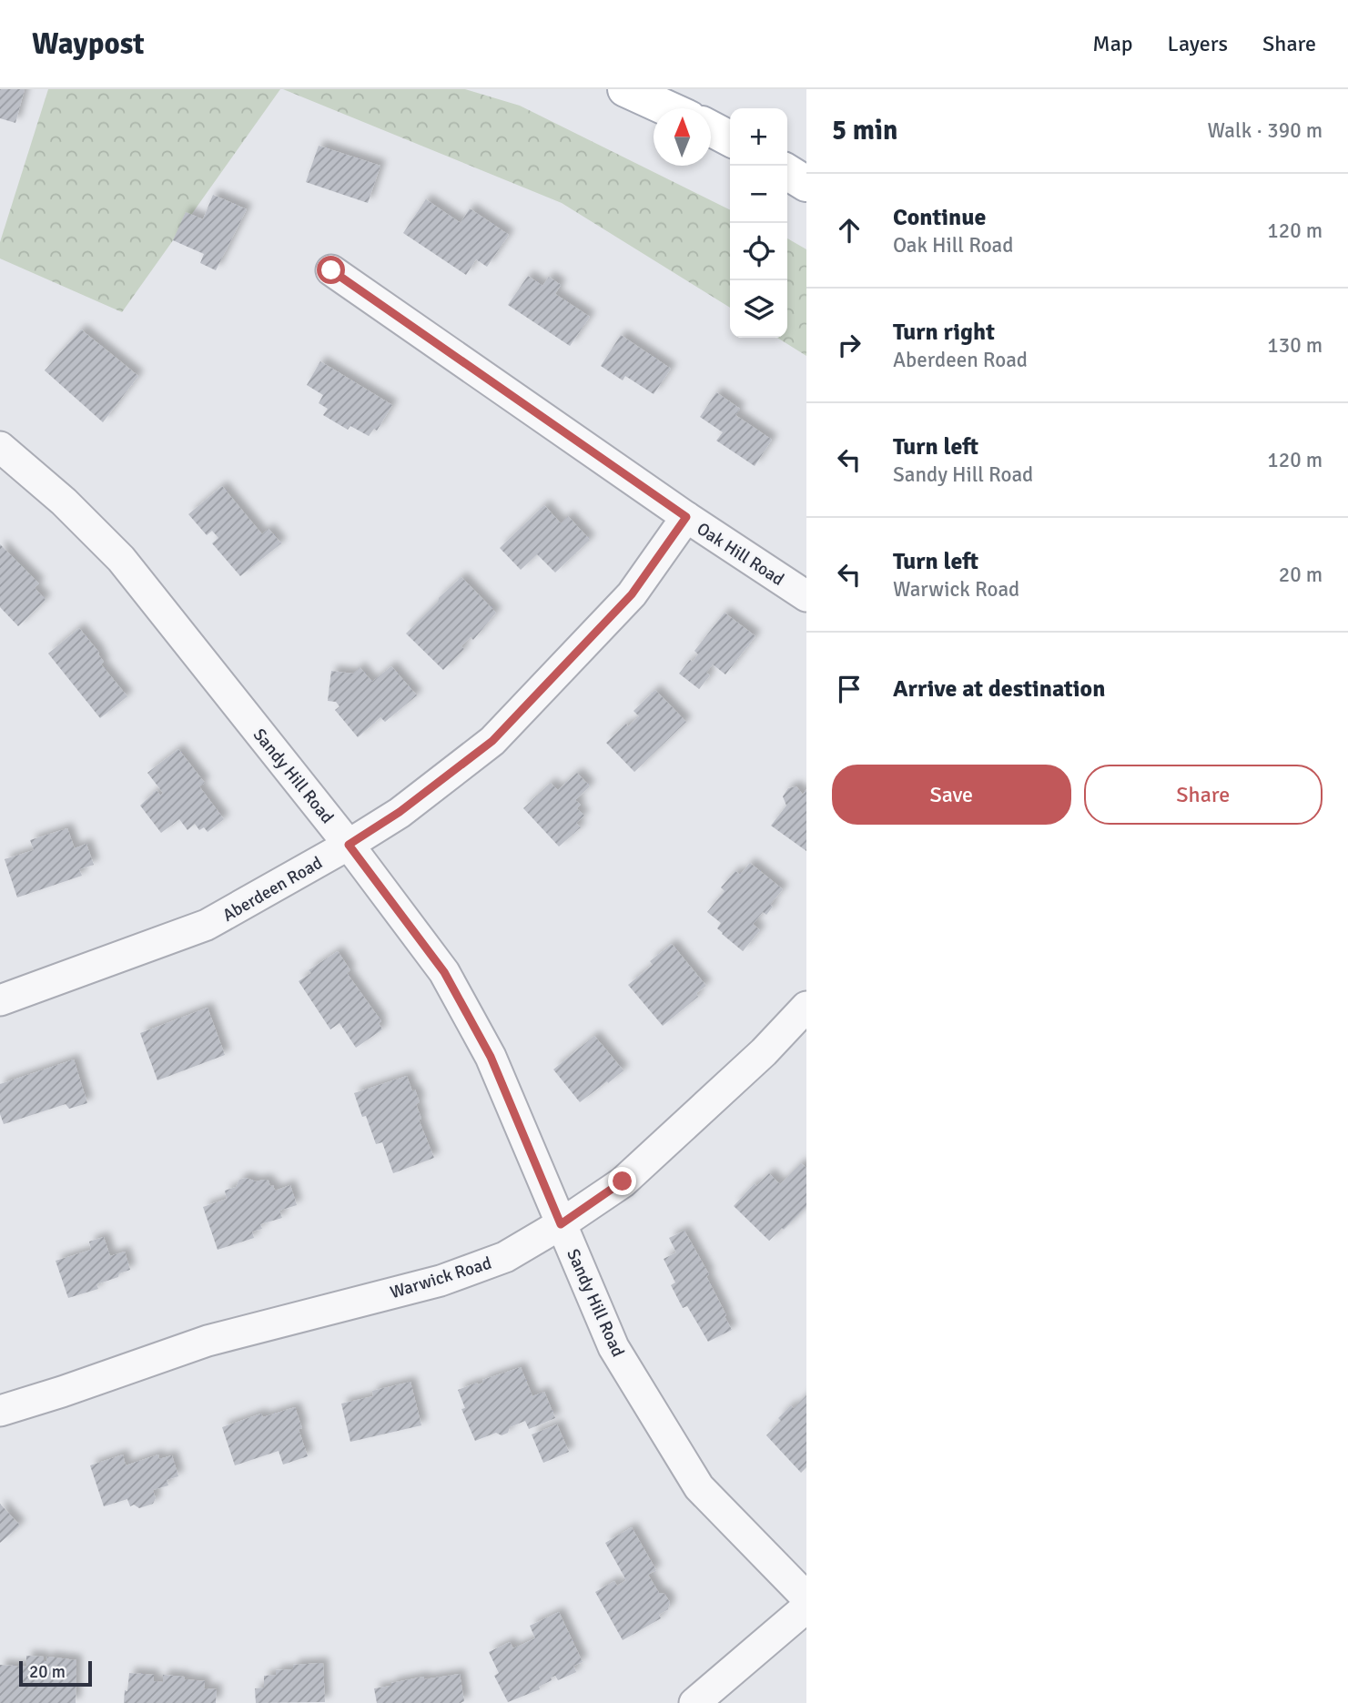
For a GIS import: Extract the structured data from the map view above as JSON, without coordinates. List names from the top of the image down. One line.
{"streets":{"street":["Oak Hill Road","Sandy Hill Road","Aberdeen Road","Warwick Road"]},"crossings":[["Oak Hill Road","Aberdeen Road"],["Sandy Hill Road","Aberdeen Road"],["Sandy Hill Road","Warwick Road"]],"scale_bar":"20 m","north":"top","page":{"header":"Waypost","nav":["Map","Layers","Share"],"heading":["5 min","Walk · 390 m"],"map_buttons":["+","−"],"list":[["Continue","Oak Hill Road","120 m"],["Turn right","Aberdeen Road","130 m"],["Turn left","Sandy Hill Road","120 m"],["Turn left","Warwick Road","20 m"],"Arrive at destination"],"buttons":["Save","Share"],"scale":"20 m"}}
